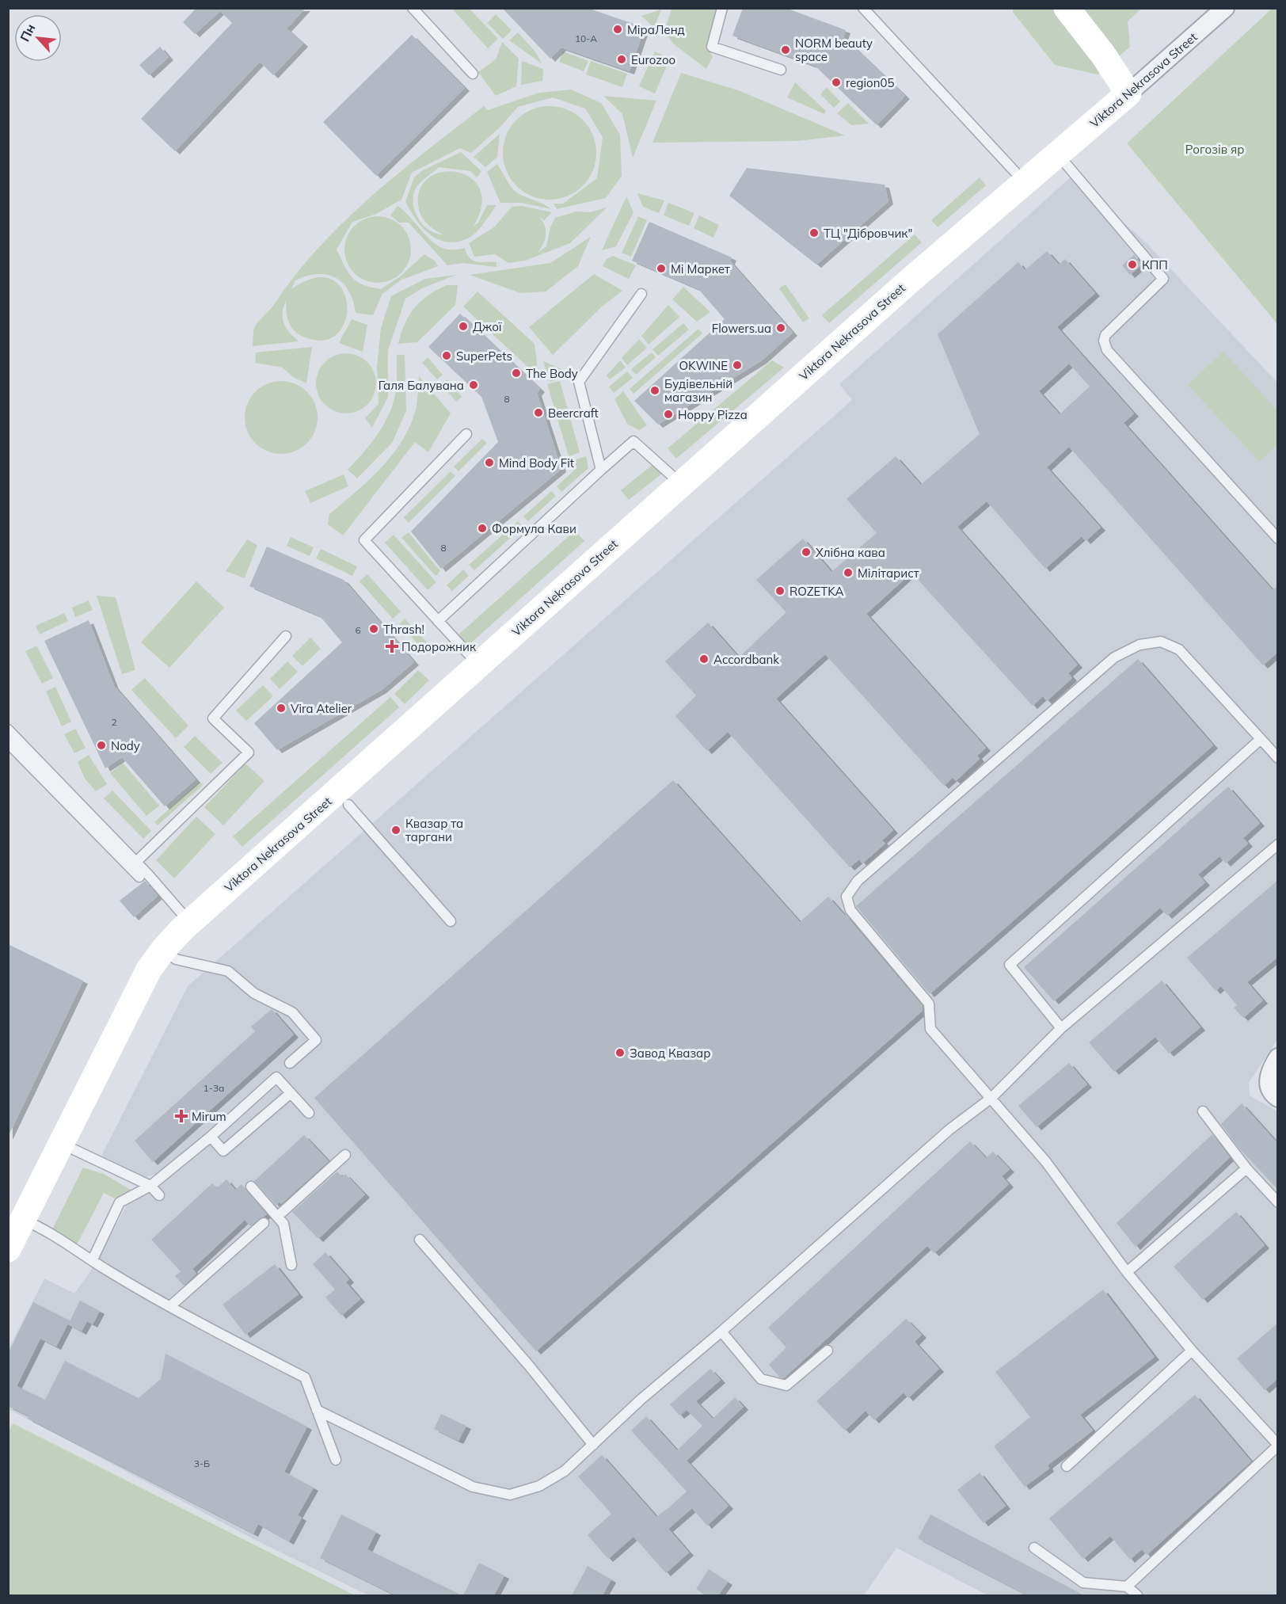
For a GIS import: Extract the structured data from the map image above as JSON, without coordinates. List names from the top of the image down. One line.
{"streets":{"main road":["Viktora Nekrasova Street"]},"parks":["Рогозів яр"],"places":{"other":["МіраЛенд","NORM beauty space","Eurozoo","region05","ТЦ \"Дібровчик\"","КПП","Мі Маркет","Джої","Flowers.ua","SuperPets","OKWINE","The Body","Галя Балувана","Будівельній магазин","Beercraft","Hoppy Pizza","Mind Body Fit","Формула Кави","Хлібна кава","Мілітарист","ROZETKA","Thrash!","Accordbank","Vira Atelier","Nody","Квазар та таргани","Завод Квазар"],"health":["Подорожник","Mirum"]},"house_numbers":["10-А","8","8","6","2","1-3а","3-Б"],"north":"top left"}
